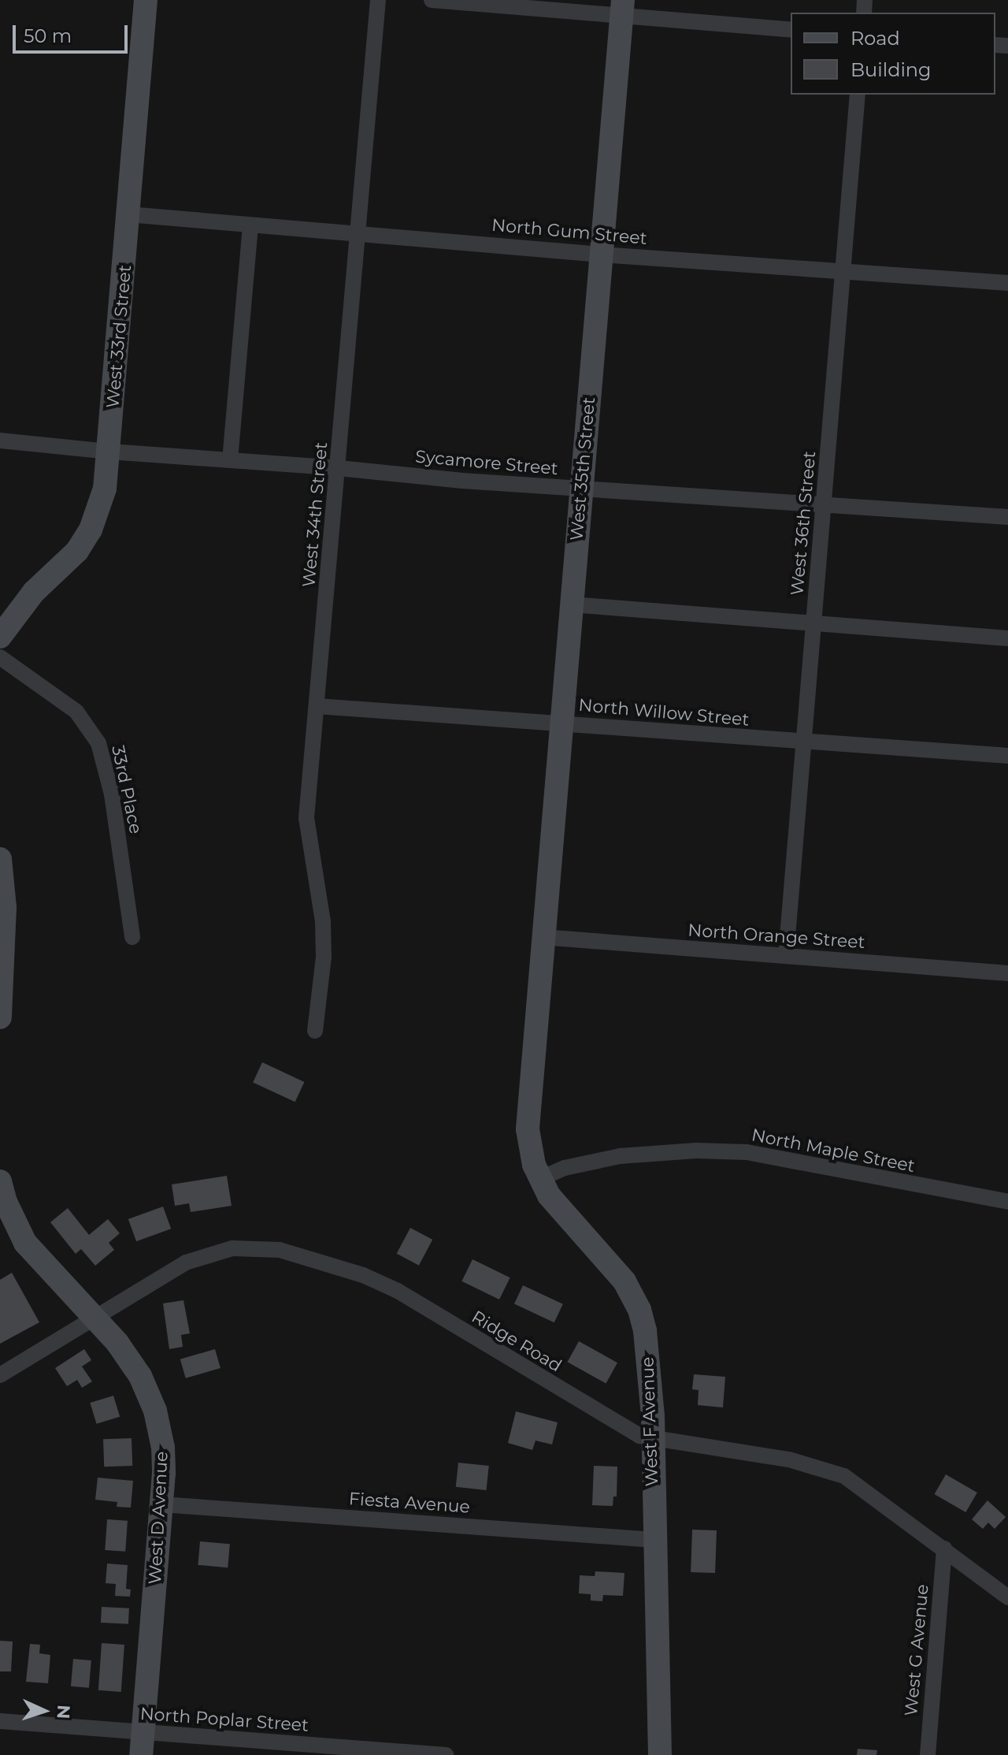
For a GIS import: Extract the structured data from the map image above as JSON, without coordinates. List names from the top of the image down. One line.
{"streets":{"street":["North Gum Street","West 33rd Street","Sycamore Street","West 35th Street","West 34th Street","West 36th Street","North Willow Street","33rd Place","North Orange Street","North Maple Street","Ridge Road","West F Avenue","Fiesta Avenue","West D Avenue","West G Avenue","North Poplar Street"]},"crossings":[["North Gum Street","West 33rd Street"],["North Gum Street","West 35th Street"],["North Gum Street","West 34th Street"],["North Gum Street","West 36th Street"],["West 33rd Street","Sycamore Street"],["Sycamore Street","West 35th Street"],["Sycamore Street","West 34th Street"],["Sycamore Street","West 36th Street"],["West 35th Street","North Willow Street"],["West 35th Street","North Orange Street"],["West 35th Street","West F Avenue"],["West 34th Street","North Willow Street"],["West 36th Street","North Willow Street"],["West 36th Street","North Orange Street"],["North Orange Street","West F Avenue"],["North Maple Street","West F Avenue"],["Ridge Road","West F Avenue"],["Ridge Road","West D Avenue"],["Ridge Road","West G Avenue"],["West F Avenue","Fiesta Avenue"],["Fiesta Avenue","West D Avenue"],["West D Avenue","North Poplar Street"]],"legend":["Road","Building"],"scale_bar":"50 m","north":"right"}
